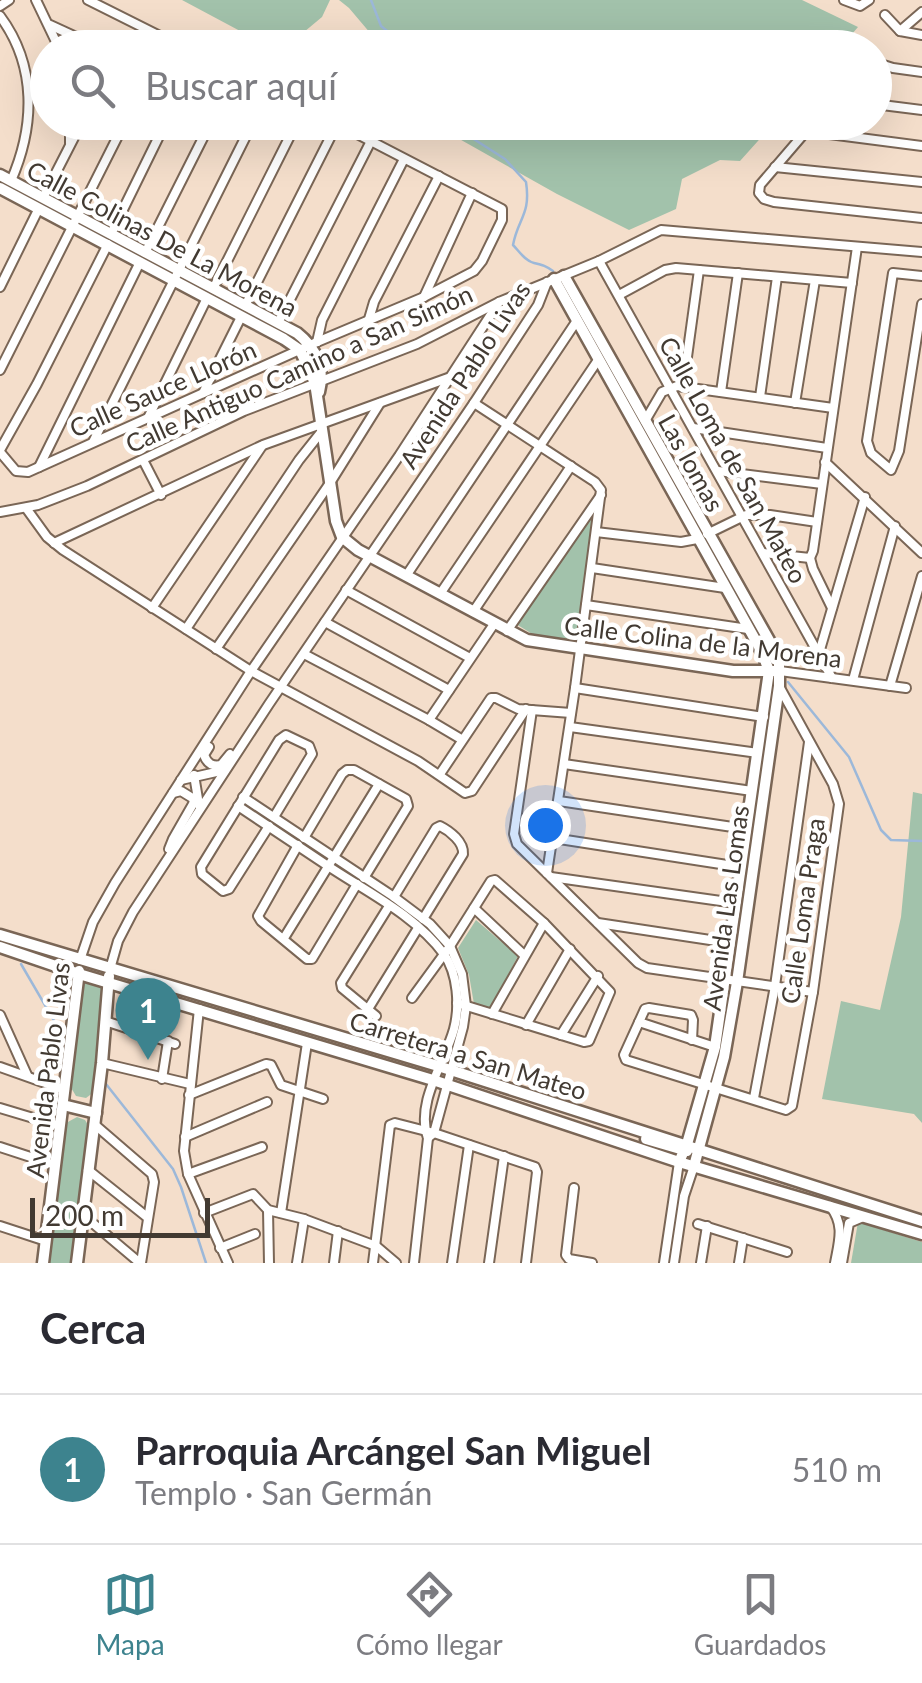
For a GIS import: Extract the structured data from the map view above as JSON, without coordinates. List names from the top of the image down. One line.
{"streets":{"street":["Calle Colinas De La Morena","Calle Antiguo Camino a San Simón","Avenida Pablo Livas","Calle Sauce Llorón","Calle Loma de San Mateo","Las lomas","Calle Colina de la Morena","Avenida Las Lomas","Calle Loma Praga","Carretera a San Mateo"]},"crossings":[["Calle Colinas De La Morena","Calle Antiguo Camino a San Simón"],["Calle Colinas De La Morena","Avenida Pablo Livas"],["Calle Colinas De La Morena","Calle Sauce Llorón"],["Calle Colinas De La Morena","Calle Colina de la Morena"],["Calle Antiguo Camino a San Simón","Avenida Pablo Livas"],["Calle Antiguo Camino a San Simón","Calle Loma de San Mateo"],["Calle Antiguo Camino a San Simón","Las lomas"],["Avenida Pablo Livas","Las lomas"],["Avenida Pablo Livas","Calle Colina de la Morena"],["Avenida Pablo Livas","Carretera a San Mateo"],["Calle Loma de San Mateo","Calle Colina de la Morena"],["Las lomas","Calle Colina de la Morena"],["Las lomas","Avenida Las Lomas"],["Calle Colina de la Morena","Avenida Las Lomas"],["Avenida Las Lomas","Calle Loma Praga"],["Avenida Las Lomas","Carretera a San Mateo"]],"scale_bar":"200 m","page":{"search":"Buscar aquí","pins":"1","scale":"200 m","heading":"Cerca","list":[{"mark":"1","name":"Parroquia Arcángel San Miguel","note":"Templo · San Germán","value":"510 m"}],"nav":["Mapa","Cómo llegar","Guardados"]}}
